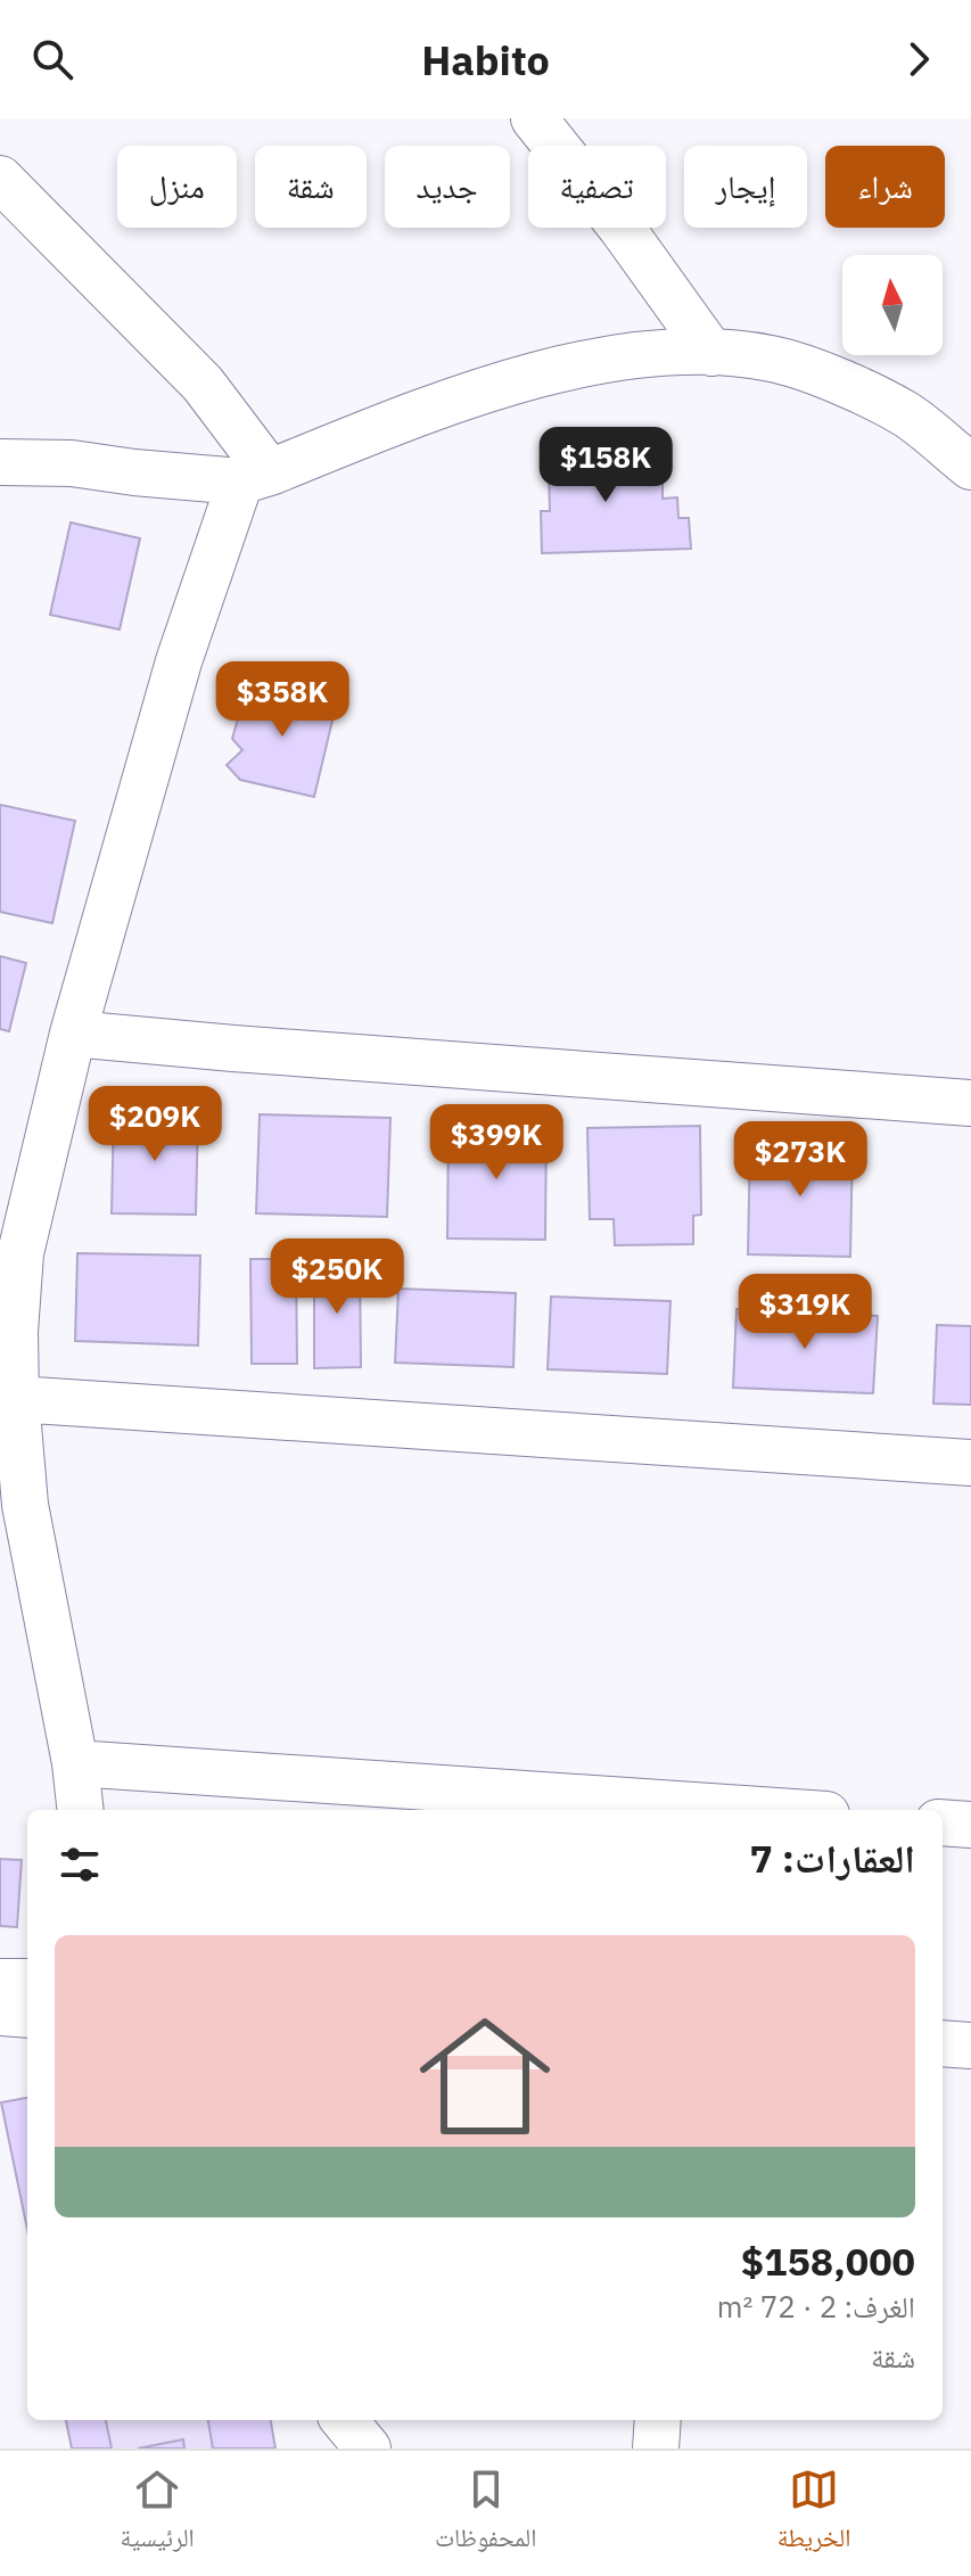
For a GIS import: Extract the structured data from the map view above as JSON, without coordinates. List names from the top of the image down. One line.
{"north":"top","page":{"header":"Habito","chip":["شراء","إيجار","تصفية","جديد","شقة","منزل"],"price":["$158K","$358K","$209K","$399K","$273K","$250K","$319K"],"heading":"العقارات: 7","list":[{"name":"$158,000","note":"الغرف: 2 · 72 m² · شقة"}],"tabs":["الخريطة","المحفوظات","الرئيسية"]}}
